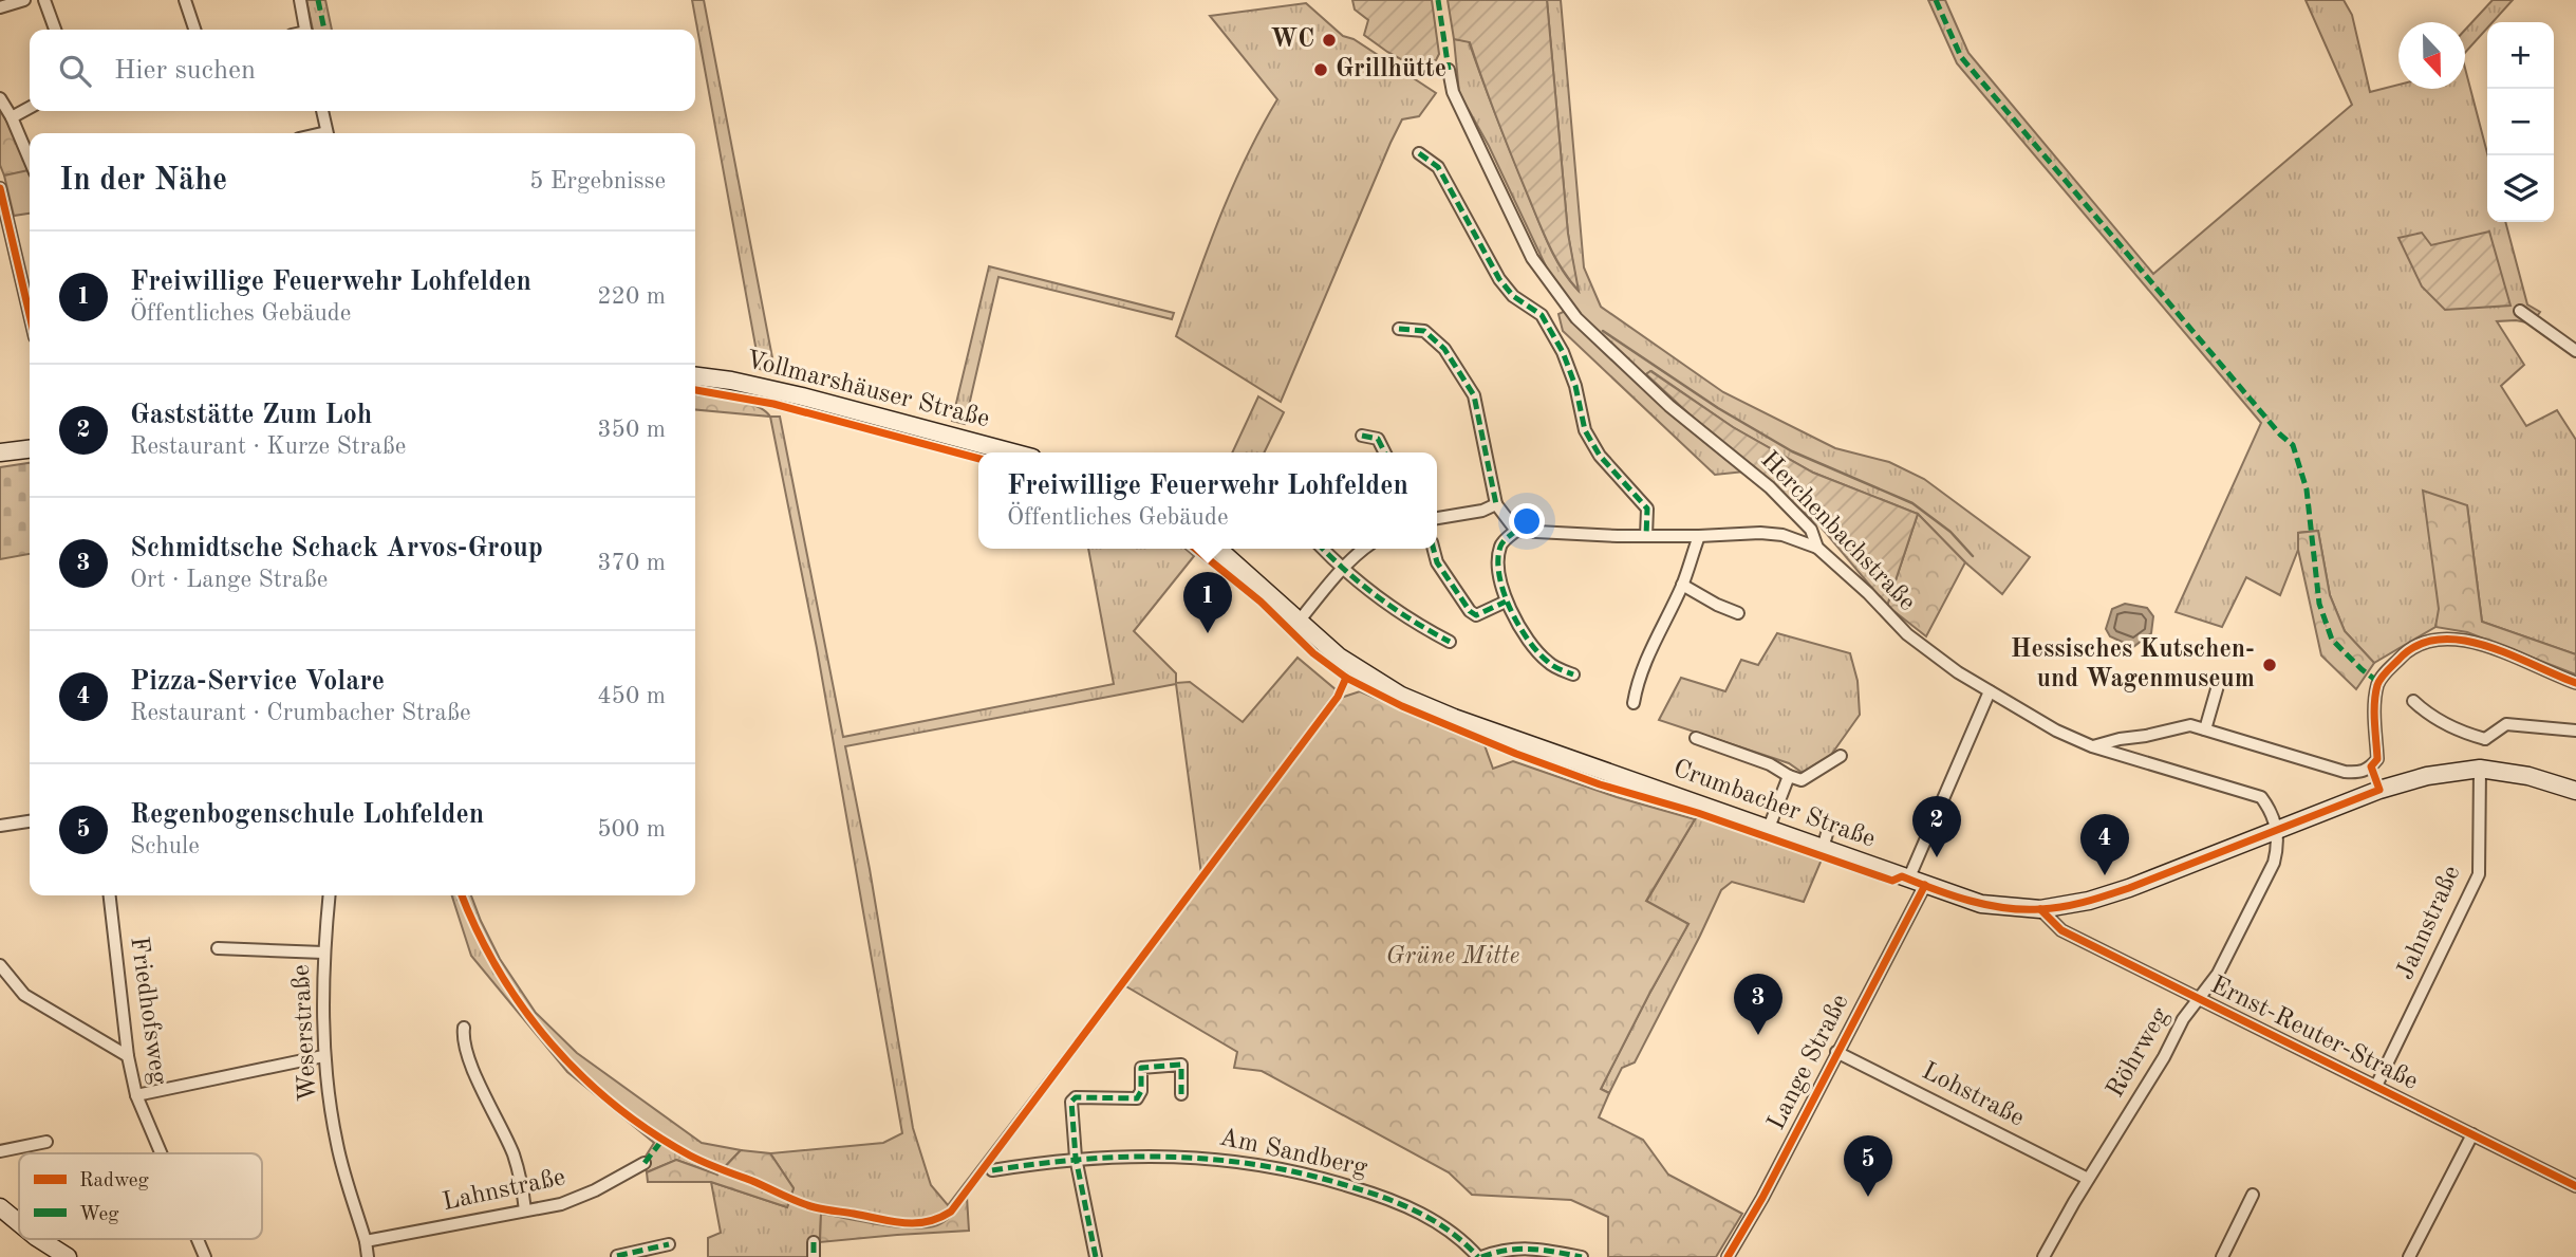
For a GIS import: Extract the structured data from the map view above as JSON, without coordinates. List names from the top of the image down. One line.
{"streets":{"main road":["Vollmarshäuser Straße","Crumbacher Straße"],"street":["Herchenbachstraße","Jahnstraße","Friedhofsweg","Weserstraße","Ernst-Reuter-Straße","Röhrweg","Lange Straße","Lohstraße","Am Sandberg","Lahnstraße"]},"crossings":[["Herchenbachstraße","Crumbacher Straße"],["Herchenbachstraße","Röhrweg"],["Herchenbachstraße","Lange Straße"],["Crumbacher Straße","Jahnstraße"],["Crumbacher Straße","Ernst-Reuter-Straße"],["Crumbacher Straße","Röhrweg"],["Crumbacher Straße","Lange Straße"],["Jahnstraße","Ernst-Reuter-Straße"],["Weserstraße","Lahnstraße"],["Ernst-Reuter-Straße","Röhrweg"],["Röhrweg","Lohstraße"],["Lange Straße","Lohstraße"]],"parks":["Grüne Mitte"],"places":["WC","Grillhütte","Hessisches Kutschen- und Wagenmuseum"],"legend":["Radweg","Weg"],"north":"bottom","page":{"map_buttons":["+","−"],"search":"Hier suchen","heading":["In der Nähe","5 Ergebnisse"],"list":[{"mark":"1","name":"Freiwillige Feuerwehr Lohfelden","note":"Öffentliches Gebäude","value":"220 m"},{"mark":"2","name":"Gaststätte Zum Loh","note":"Restaurant · Kurze Straße","value":"350 m"},{"mark":"3","name":"Schmidtsche Schack Arvos-Group","note":"Ort · Lange Straße","value":"370 m"},{"mark":"4","name":"Pizza-Service Volare","note":"Restaurant · Crumbacher Straße","value":"450 m"},{"mark":"5","name":"Regenbogenschule Lohfelden","note":"Schule","value":"500 m"}],"popup":["Freiwillige Feuerwehr Lohfelden","Öffentliches Gebäude"],"pins":["1","2","4","3","5"]}}
